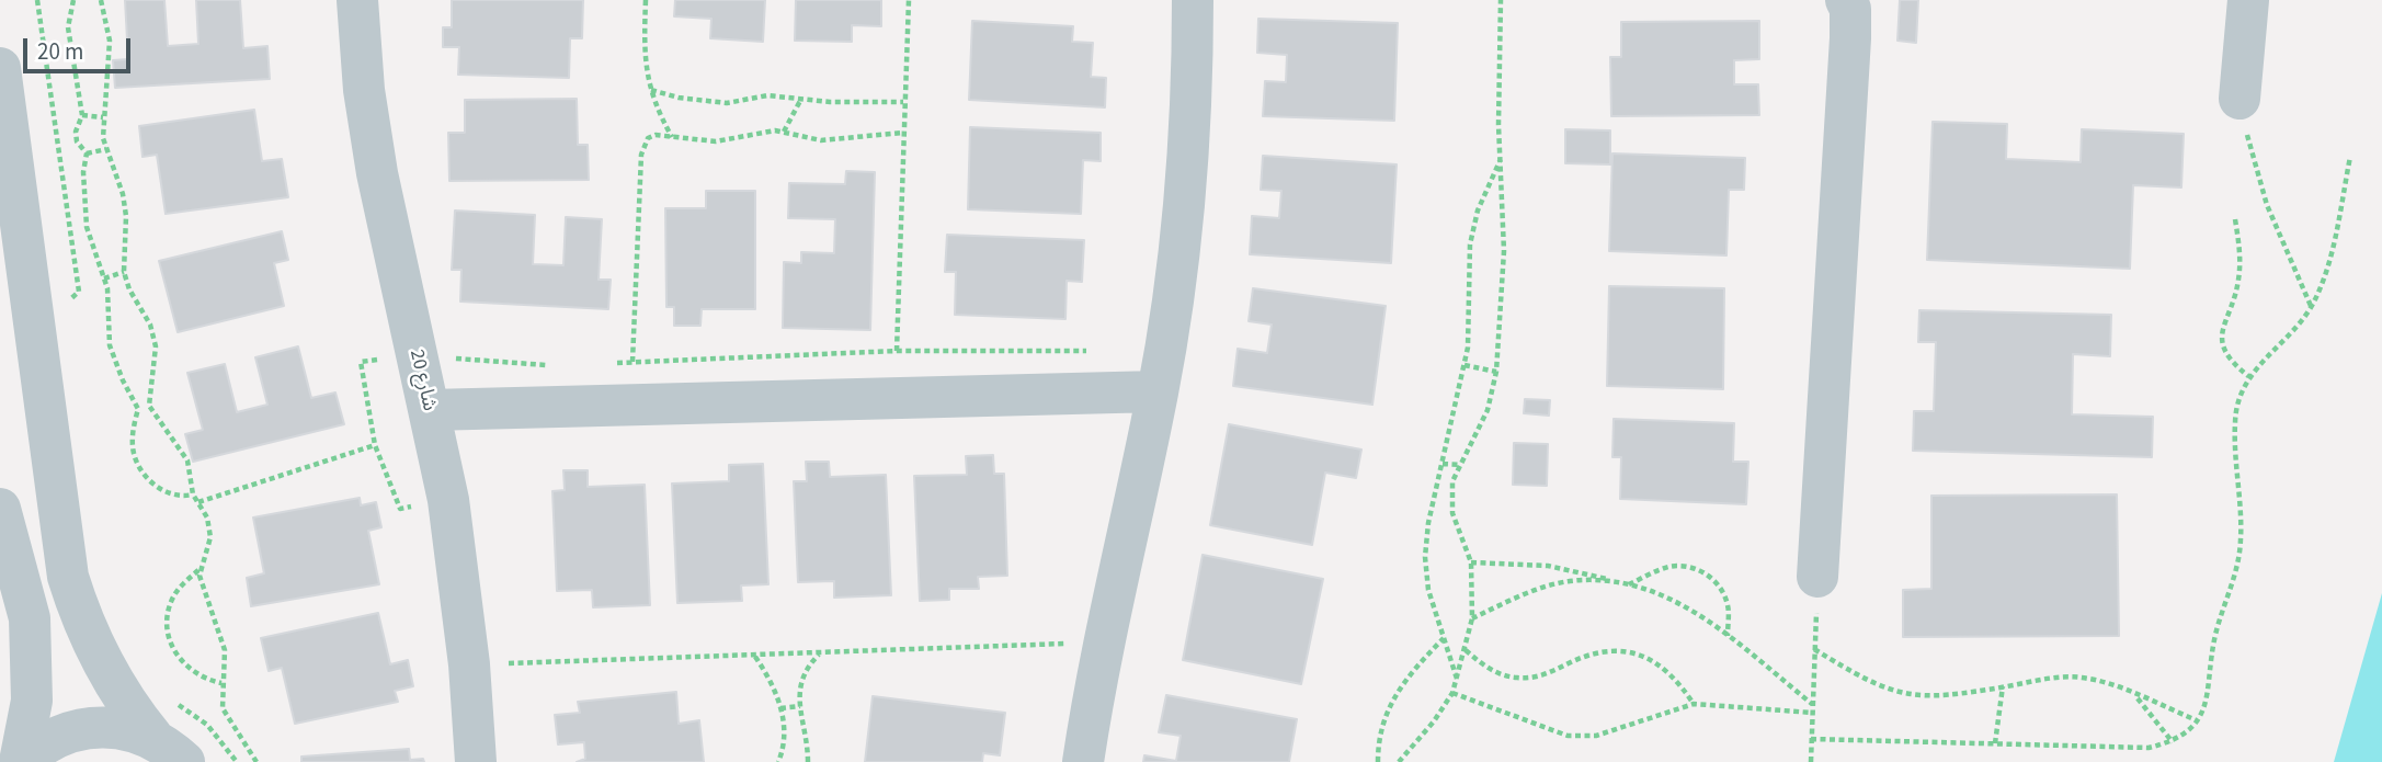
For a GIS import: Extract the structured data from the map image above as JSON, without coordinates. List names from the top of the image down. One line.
{"streets":{"street":["شارع 20"]},"scale_bar":"20 m"}
